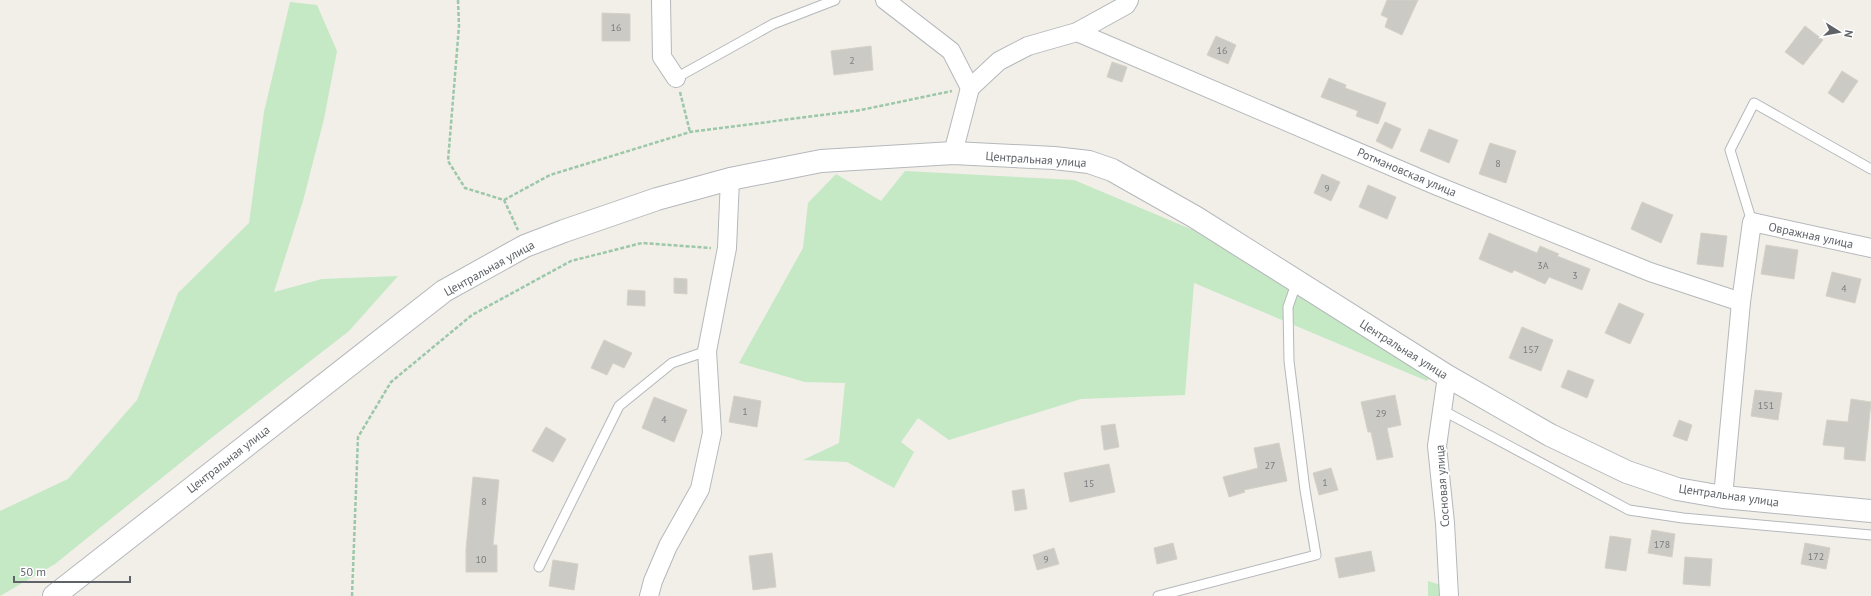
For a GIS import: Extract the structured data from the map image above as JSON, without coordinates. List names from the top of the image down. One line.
{"streets":{"street":["Центральная улица","Ротмановская улица","Овражная улица","Сосновая улица"]},"crossings":[["Центральная улица","Сосновая улица"]],"house_numbers":["16","16","2","8","9","3А","3","4","157","151","1","29","4","27","1","15","8","178","172","10","9"],"scale_bar":"50 m","north":"right"}
